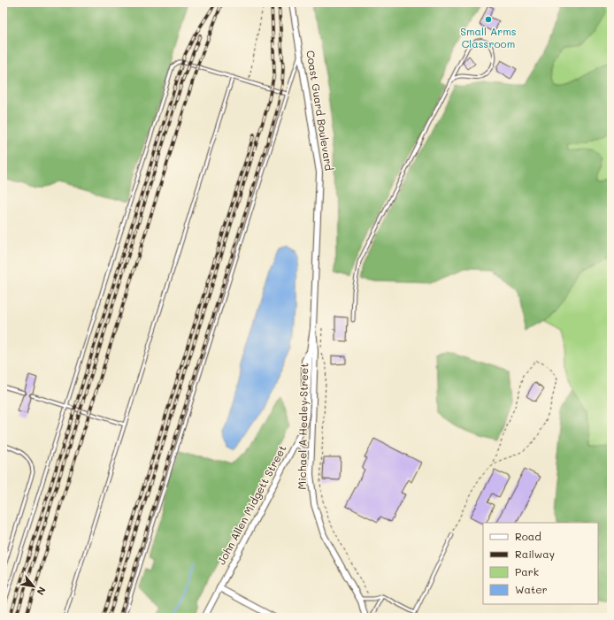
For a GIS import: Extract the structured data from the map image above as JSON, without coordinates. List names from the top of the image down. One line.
{"streets":{"street":["Coast Guard Boulevard","Michael A Healey Street","John Allen Midgett Street"]},"crossings":[["Coast Guard Boulevard","Michael A Healey Street"],["Coast Guard Boulevard","John Allen Midgett Street"],["Michael A Healey Street","John Allen Midgett Street"]],"places":["Small Arms Classroom"],"legend":["Road","Railway","Park","Water"],"north":"bottom right"}
